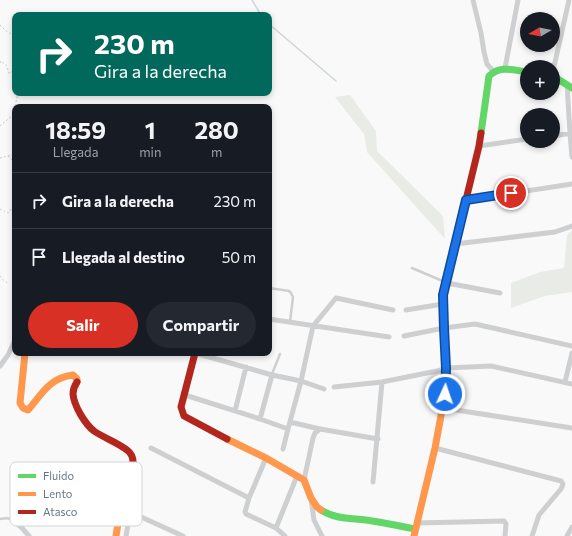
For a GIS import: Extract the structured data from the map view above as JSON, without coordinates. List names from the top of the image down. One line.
{"legend":["Fluido","Lento","Atasco"],"north":"left","page":{"map_buttons":["+","−"],"turn":["230 m","Gira a la derecha"],"eta":["18:59","Llegada","1","min","280","m"],"list":[{"name":"Gira a la derecha","value":"230 m"},{"name":"Llegada al destino","value":"50 m"}],"buttons":["Salir","Compartir"]}}
